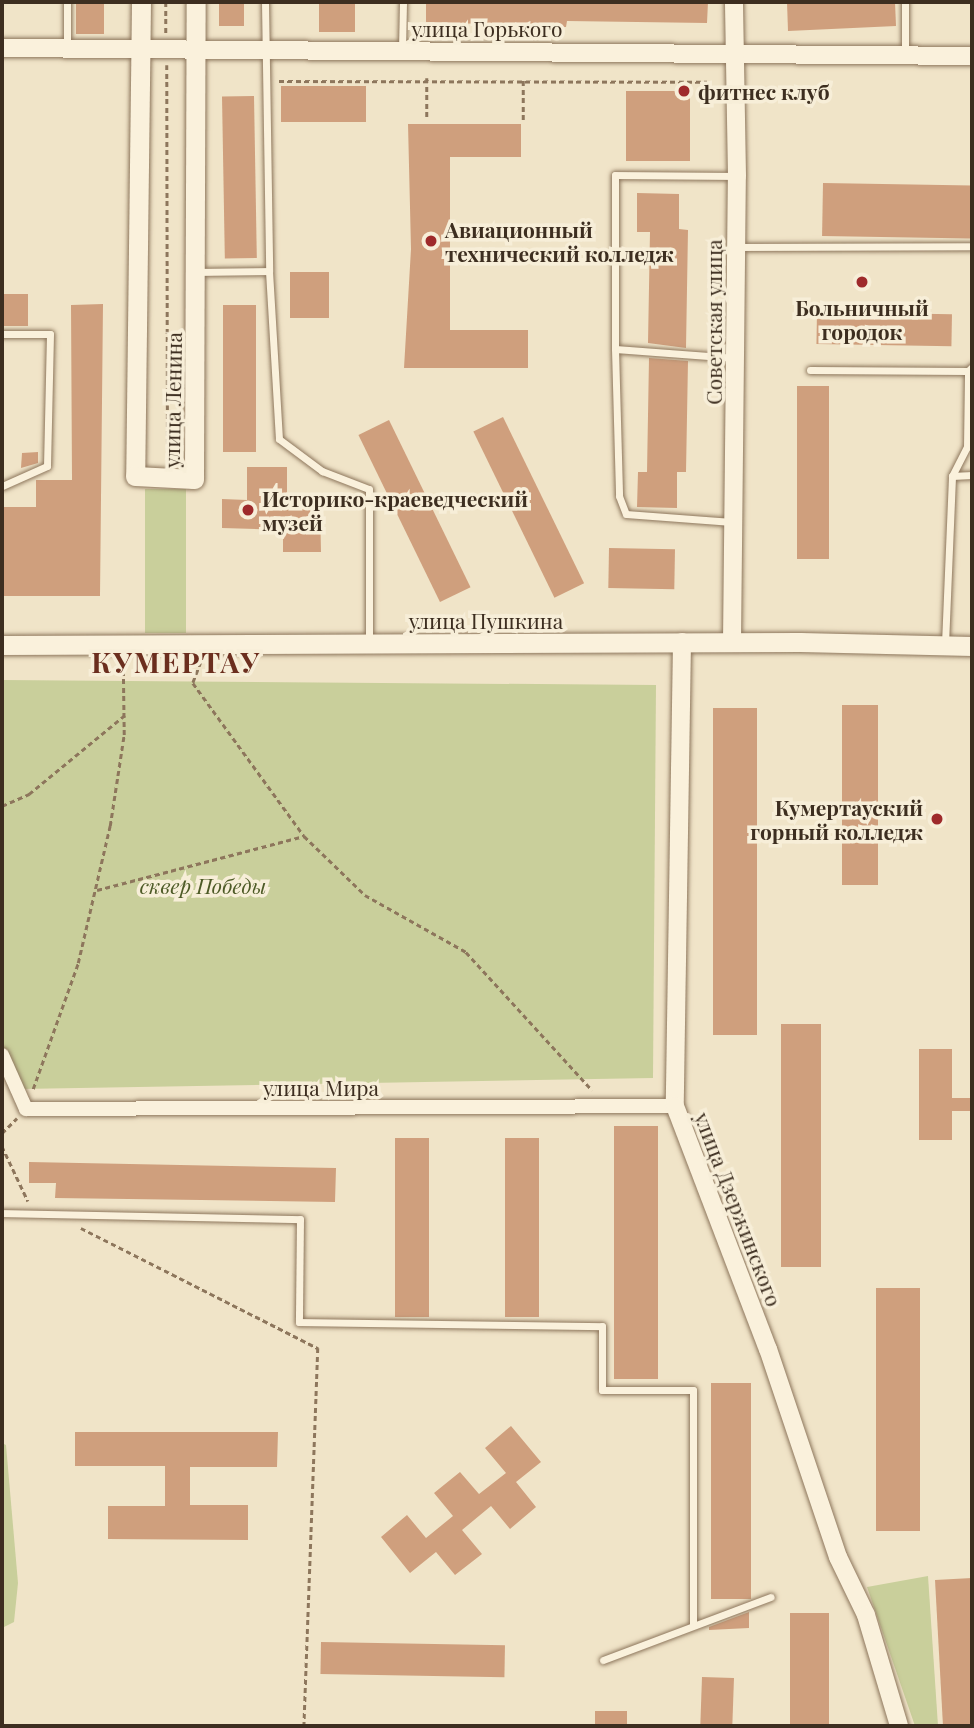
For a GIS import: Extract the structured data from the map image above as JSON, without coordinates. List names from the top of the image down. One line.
{"streets":{"main road":["улица Ленина","улица Пушкина"],"street":["улица Горького","Советская улица","улица Мира","улица Дзержинского"]},"crossings":[["улица Горького","Советская улица"],["улица Горького","улица Ленина"],["Советская улица","улица Пушкина"],["улица Пушкина","улица Дзержинского"],["улица Мира","улица Дзержинского"]],"districts":["КУМЕРТАУ"],"parks":["сквер Победы"],"places":["фитнес клуб","Авиационный технический колледж","Больничный городок","Историко-краеведческий музей","Кумертауский горный колледж"]}
